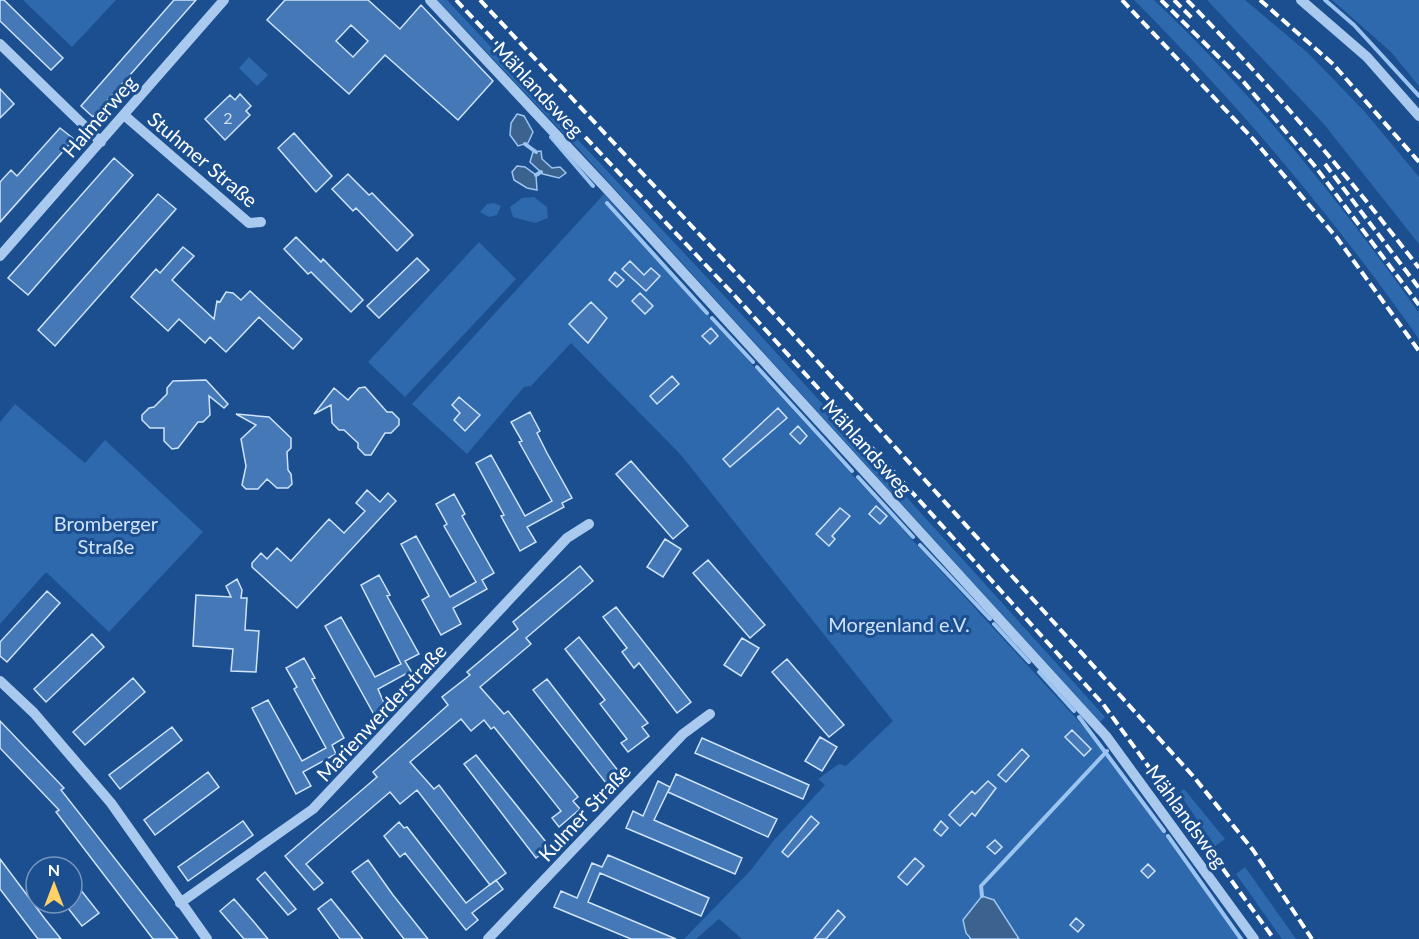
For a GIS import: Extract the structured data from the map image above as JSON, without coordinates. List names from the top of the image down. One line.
{"streets":{"street":["Mählandsweg","Halmerweg","Stuhmer Straße","Marienwerderstraße","Kulmer Straße"]},"crossings":[["Halmerweg","Stuhmer Straße"]],"parks":["Bromberger Straße","Morgenland e.V."],"house_numbers":["2"],"north":"top"}
